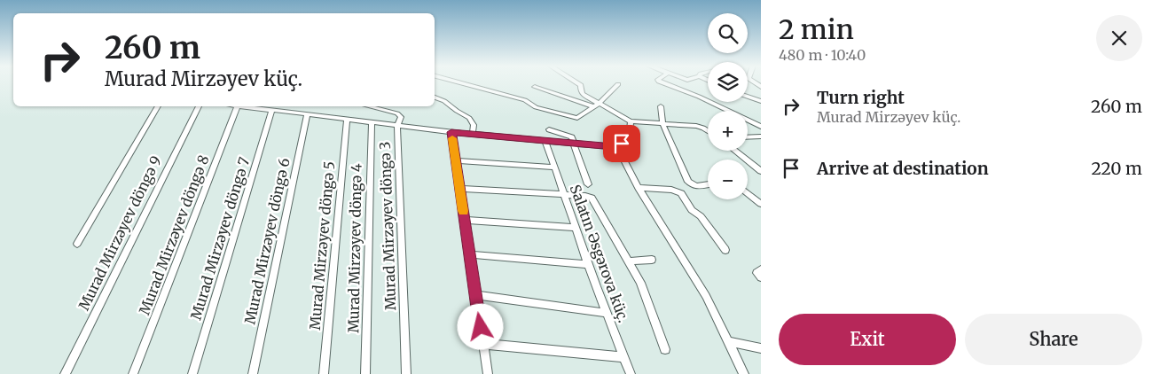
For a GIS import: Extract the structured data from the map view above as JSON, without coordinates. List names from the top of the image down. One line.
{"streets":{"street":["Murad Mirzəyev döngə 3","Murad Mirzəyev döngə 9","Murad Mirzəyev döngə 8","Murad Mirzəyev döngə 7","Murad Mirzəyev döngə 6","Murad Mirzəyev döngə 5","Murad Mirzəyev döngə 4","Salatın Əsgərova küç."]},"page":{"heading":["2 min","480 m · 10:40"],"map_buttons":["+","−"],"turn":["260 m","Murad Mirzəyev küç."],"list":[{"name":"Turn right","note":"Murad Mirzəyev küç.","value":"260 m"},{"name":"Arrive at destination","value":"220 m"}],"buttons":["Exit","Share"]}}
